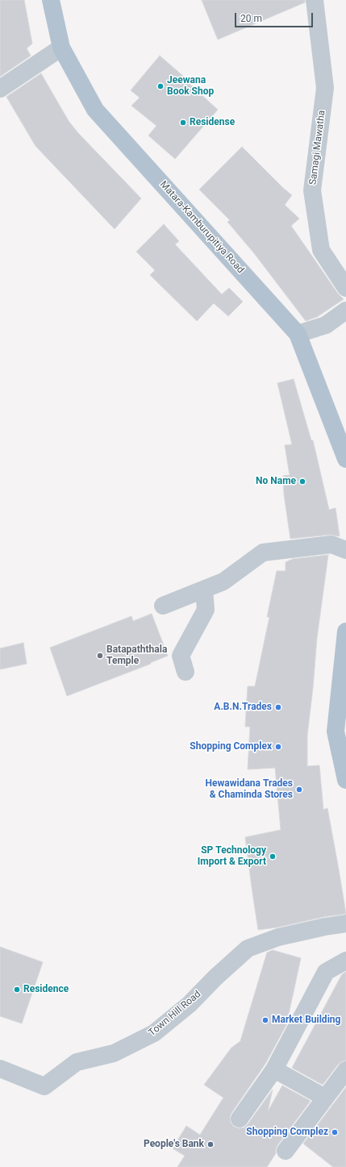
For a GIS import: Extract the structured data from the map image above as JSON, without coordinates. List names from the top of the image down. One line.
{"streets":{"main road":["Matara-Kamburupitiya Road"],"street":["Samagi Mawatha","Town Hill Road"]},"places":["Jeewana Book Shop","Residense","No Name","Batapaththala Temple","A.B.N.Trades","Shopping Complex","Hewawidana Trades & Chaminda Stores","SP Technology Import & Export","Residence","Market Building","Shopping Complez","People's Bank"],"scale_bar":"20 m"}
